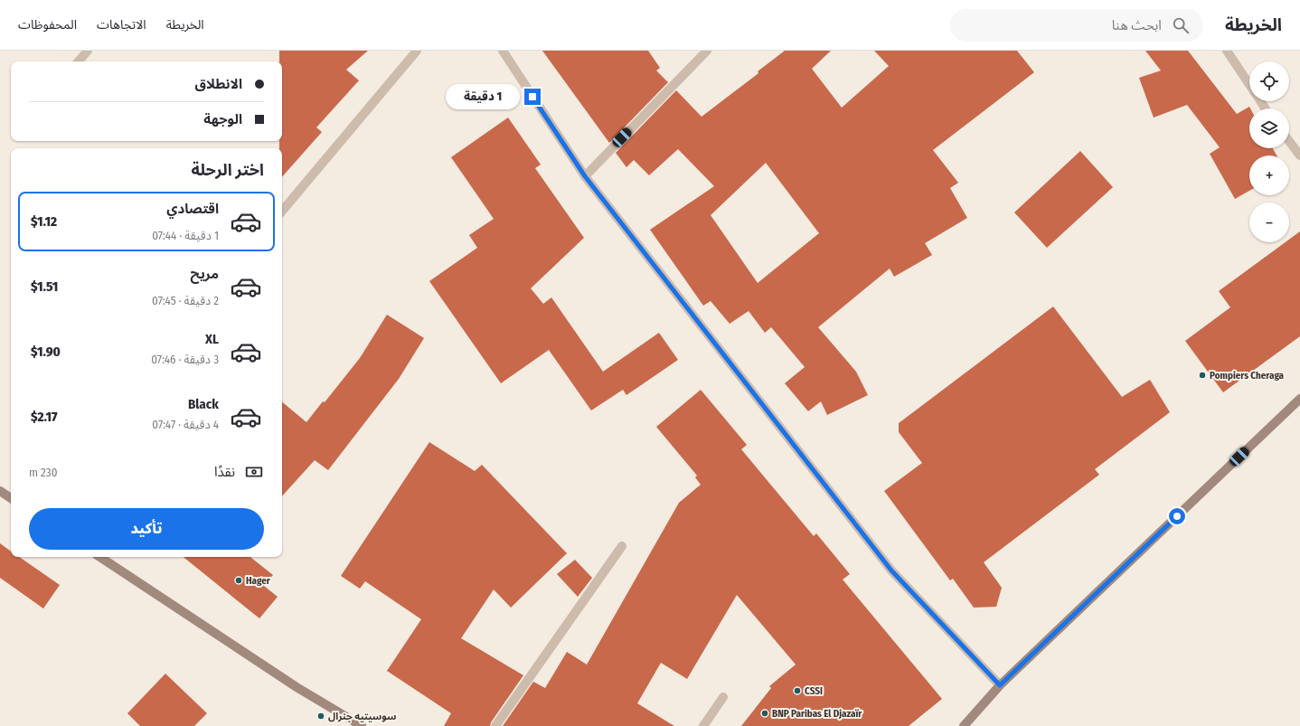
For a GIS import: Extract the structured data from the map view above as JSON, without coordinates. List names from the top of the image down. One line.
{"places":["Pompiers Cheraga","Hager","CSSI","BNP Paribas El Djazaïr","سوسيتيه جنرال"],"page":{"header":"الخريطة","search":"ابحث هنا","nav":["الخريطة","الاتجاهات","المحفوظات"],"map_buttons":["+","−"],"banner":["الانطلاق","الوجهة"],"bubble":"1 دقيقة","heading":"اختر الرحلة","list":[{"name":"اقتصادي","note":"1 دقيقة · 07:44","value":"$1.12"},{"name":"مريح","note":"2 دقيقة · 07:45","value":"$1.51"},{"name":"XL","note":"3 دقيقة · 07:46","value":"$1.90"},{"name":"Black","note":"4 دقيقة · 07:47","value":"$2.17"}],"pay":["نقدًا","230 m"],"buttons":"تأكيد"}}
